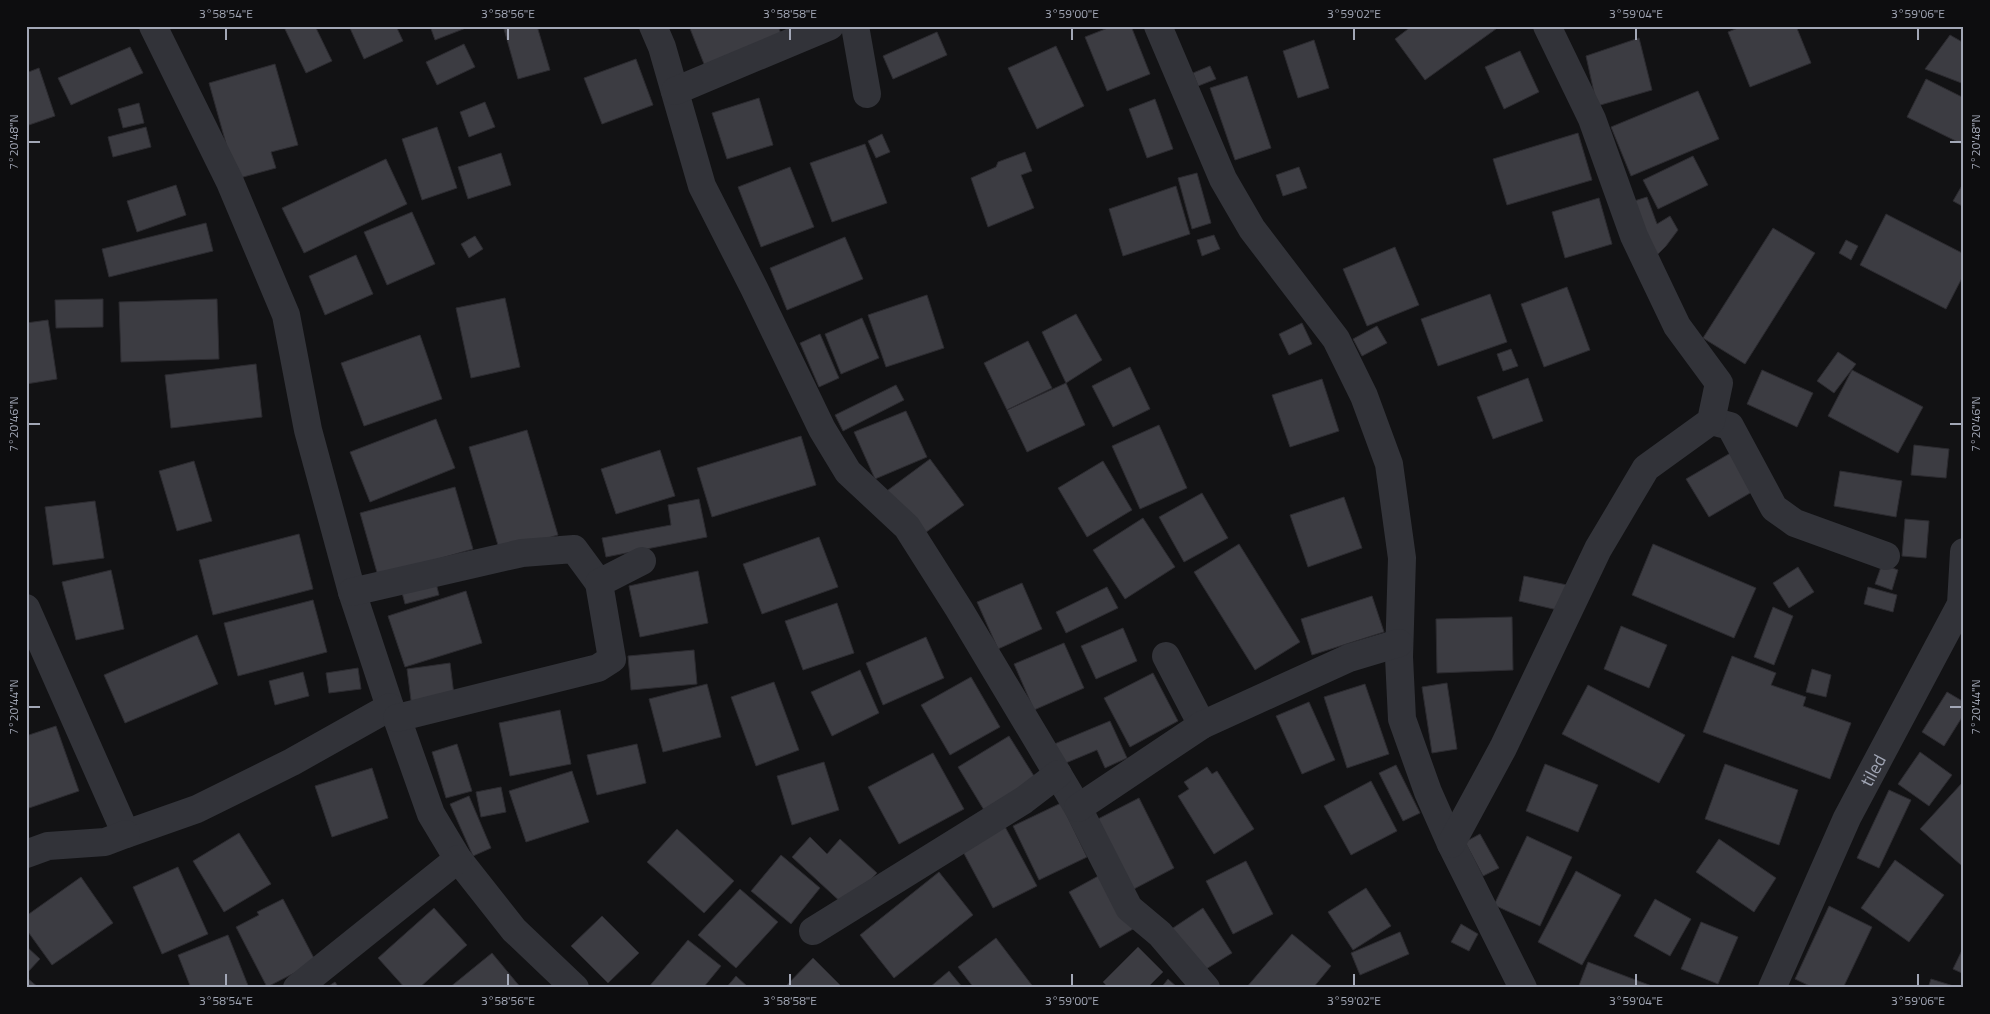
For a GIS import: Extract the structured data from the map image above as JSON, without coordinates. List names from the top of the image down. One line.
{"streets":{"street":["tiled"]},"coordinates":["3°58'54\"E","3°58'56\"E","3°58'58\"E","3°59'00\"E","3°59'02\"E","3°59'04\"E","3°59'06\"E","7°20'48\"N","7°20'46\"N","7°20'44\"N"]}
